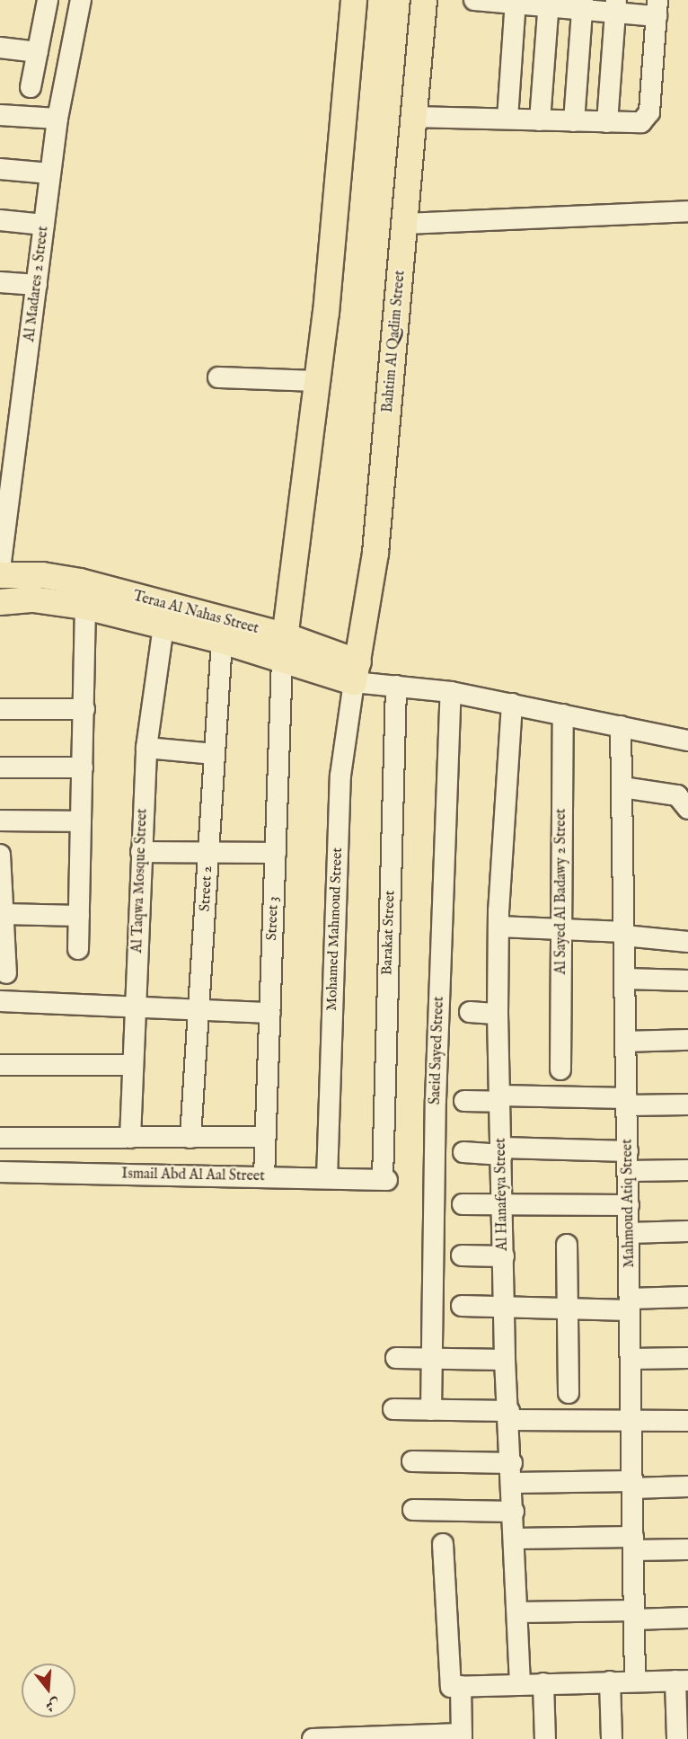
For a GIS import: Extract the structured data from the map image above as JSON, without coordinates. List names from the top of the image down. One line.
{"streets":{"main road":["Bahtim Al Qadim Street","Teraa Al Nahas Street"],"street":["Al Madares 2 Street","Al Taqwa Mosque Street","Street 2","Al Sayed Al Badawy 2 Street","Street 3","Mohamed Mahmoud Street","Barakat Street","Saeid Sayed Street","Ismail Abd Al Aal Street","Al Hanafeya Street","Mahmoud Atiq Street"]},"crossings":[["Bahtim Al Qadim Street","Teraa Al Nahas Street"],["Bahtim Al Qadim Street","Mohamed Mahmoud Street"],["Teraa Al Nahas Street","Al Taqwa Mosque Street"],["Teraa Al Nahas Street","Street 2"],["Teraa Al Nahas Street","Al Sayed Al Badawy 2 Street"],["Teraa Al Nahas Street","Street 3"],["Teraa Al Nahas Street","Mohamed Mahmoud Street"],["Teraa Al Nahas Street","Barakat Street"],["Teraa Al Nahas Street","Saeid Sayed Street"],["Teraa Al Nahas Street","Al Hanafeya Street"],["Teraa Al Nahas Street","Mahmoud Atiq Street"],["Street 3","Ismail Abd Al Aal Street"],["Mohamed Mahmoud Street","Ismail Abd Al Aal Street"],["Barakat Street","Ismail Abd Al Aal Street"]],"north":"bottom"}
